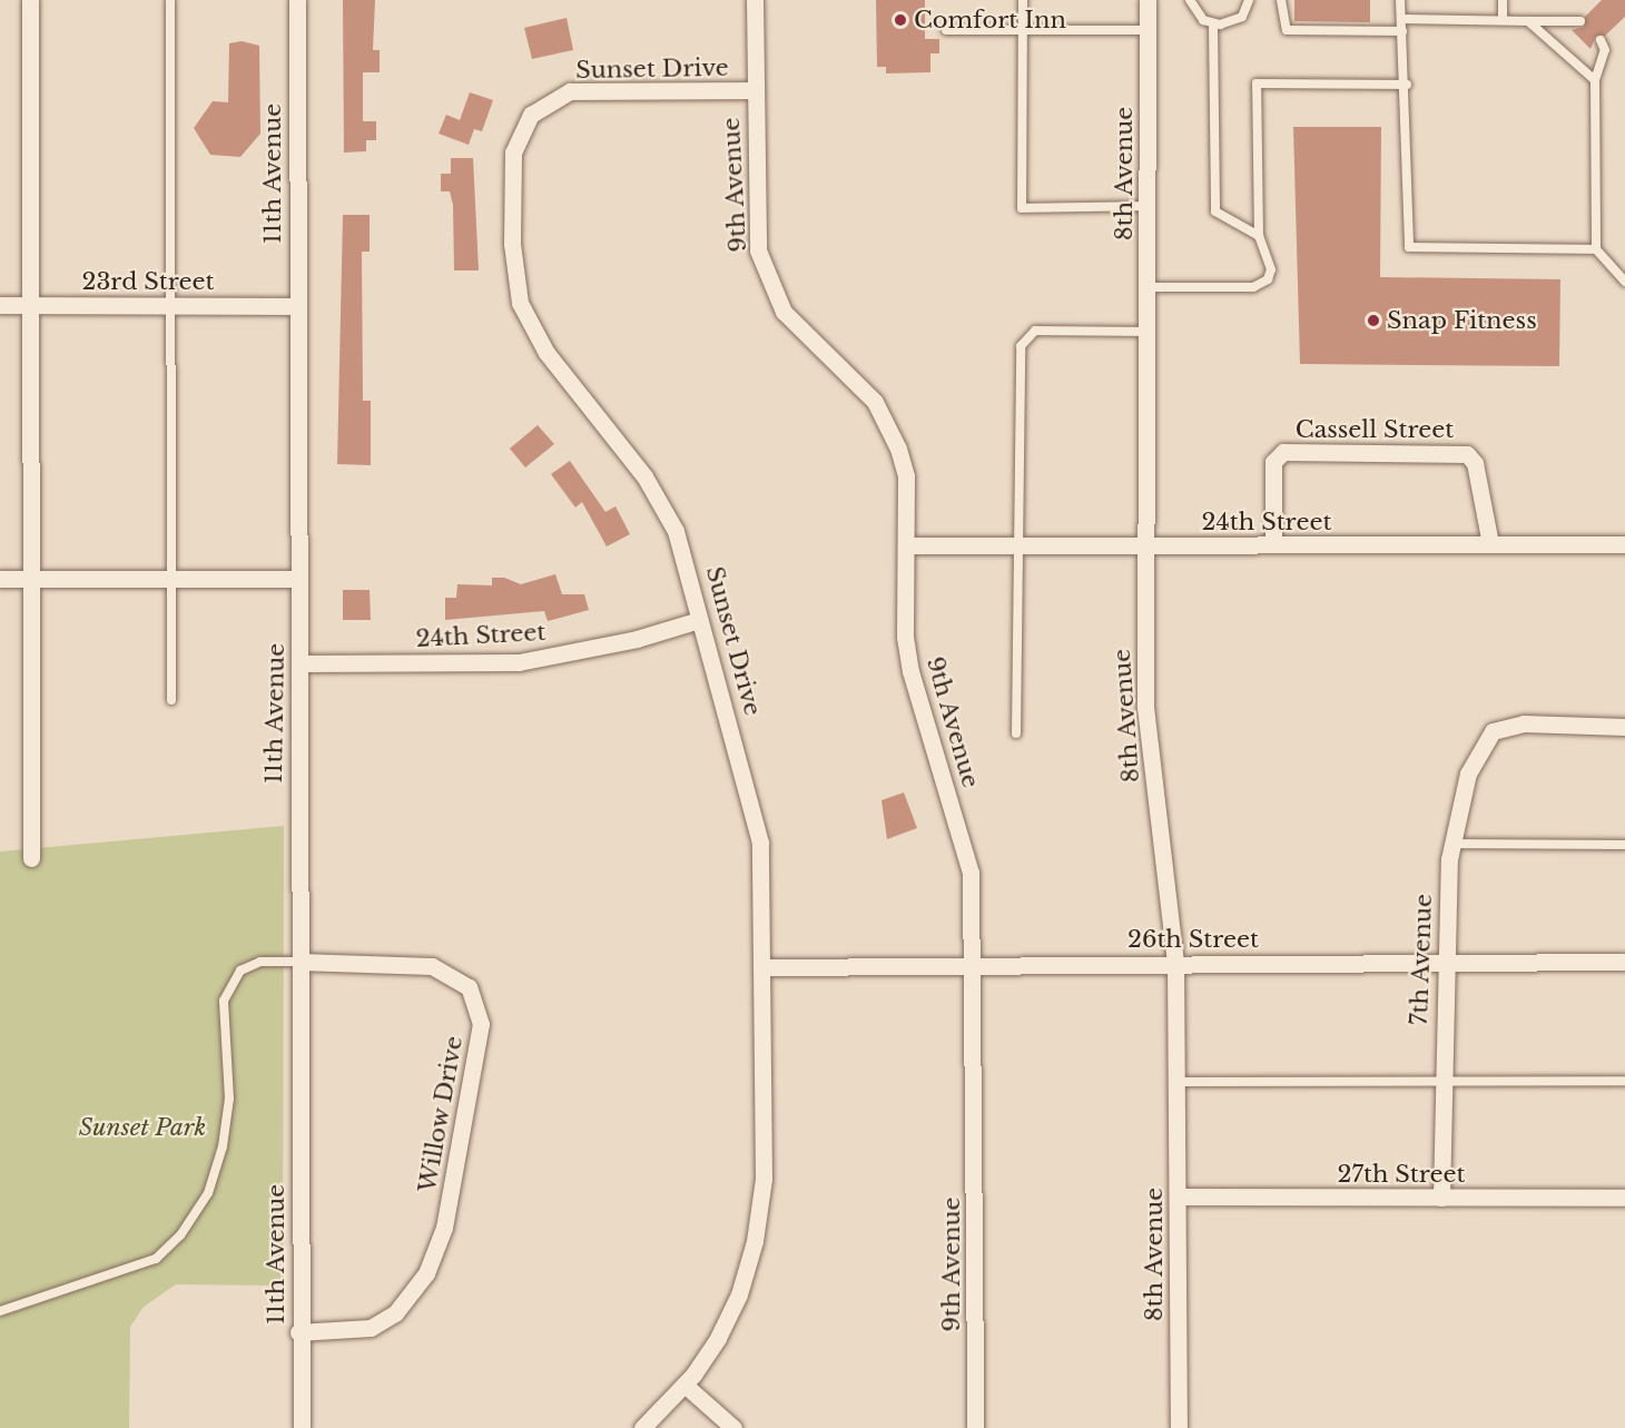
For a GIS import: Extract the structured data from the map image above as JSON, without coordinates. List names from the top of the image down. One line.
{"streets":{"street":["Sunset Drive","11th Avenue","8th Avenue","9th Avenue","23rd Street","Cassell Street","24th Street","26th Street","7th Avenue","Willow Drive","27th Street"]},"crossings":[["Sunset Drive","9th Avenue"],["Sunset Drive","24th Street"],["Sunset Drive","26th Street"],["11th Avenue","23rd Street"],["11th Avenue","24th Street"],["11th Avenue","Willow Drive"],["8th Avenue","24th Street"],["8th Avenue","26th Street"],["8th Avenue","27th Street"],["9th Avenue","24th Street"],["9th Avenue","26th Street"],["Cassell Street","24th Street"],["26th Street","7th Avenue"],["7th Avenue","27th Street"]],"parks":["Sunset Park"],"places":["Comfort Inn","Snap Fitness"]}
